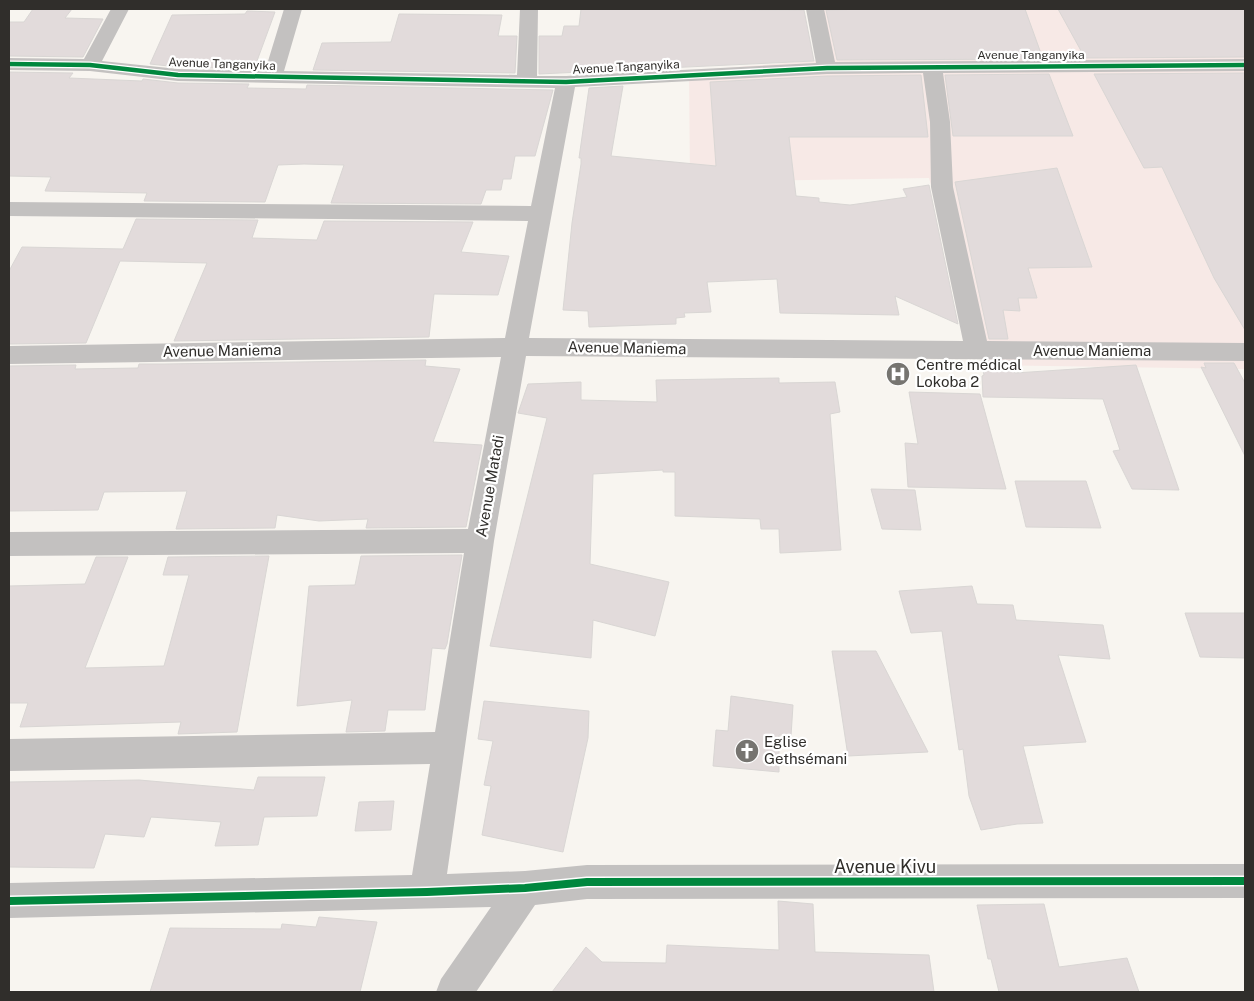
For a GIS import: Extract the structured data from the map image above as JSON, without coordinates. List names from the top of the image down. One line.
{"streets":{"street":["Avenue Tanganyika","Avenue Maniema","Avenue Matadi","Avenue Kivu"]},"crossings":[["Avenue Tanganyika","Avenue Matadi"],["Avenue Maniema","Avenue Matadi"],["Avenue Matadi","Avenue Kivu"]],"places":{"hospital":["Centre médical Lokoba 2"],"church":["Eglise Gethsémani"]}}
